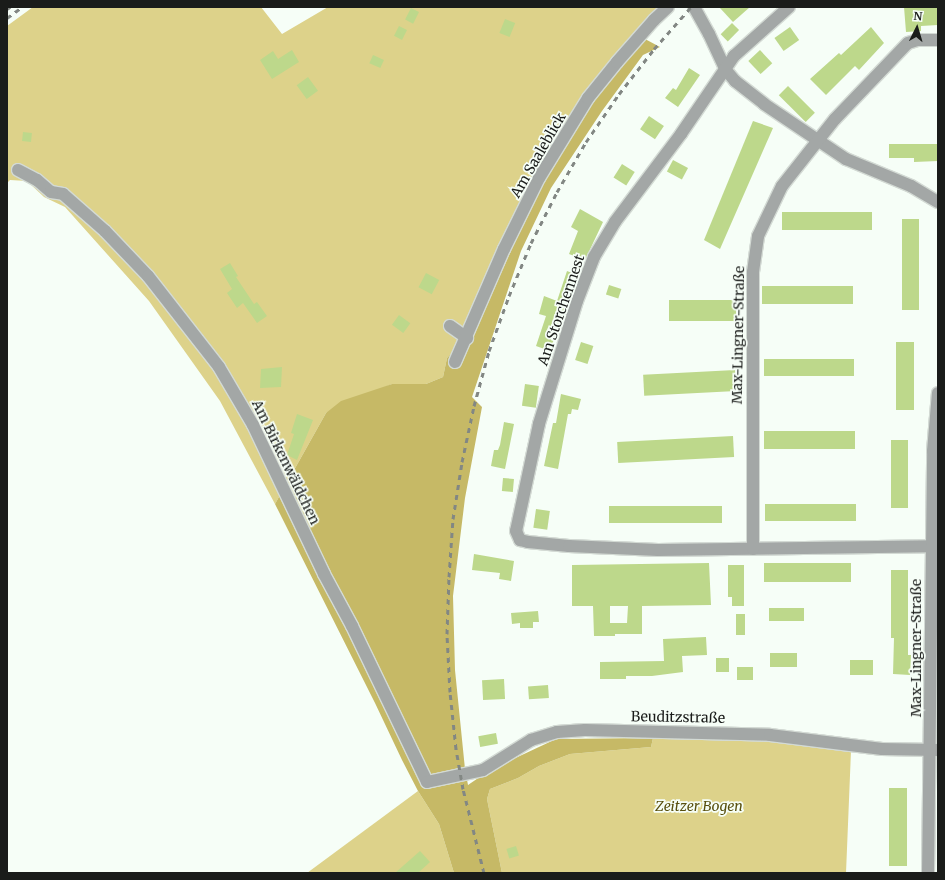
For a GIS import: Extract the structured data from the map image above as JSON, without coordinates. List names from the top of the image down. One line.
{"streets":{"street":["Am Saaleblick","Am Storchennest","Max-Lingner-Straße","Am Birkenwäldchen","Beuditzstraße"]},"crossings":[["Am Storchennest","Max-Lingner-Straße"],["Max-Lingner-Straße","Beuditzstraße"],["Am Birkenwäldchen","Beuditzstraße"]],"parks":["Zeitzer Bogen"],"north":"top"}
